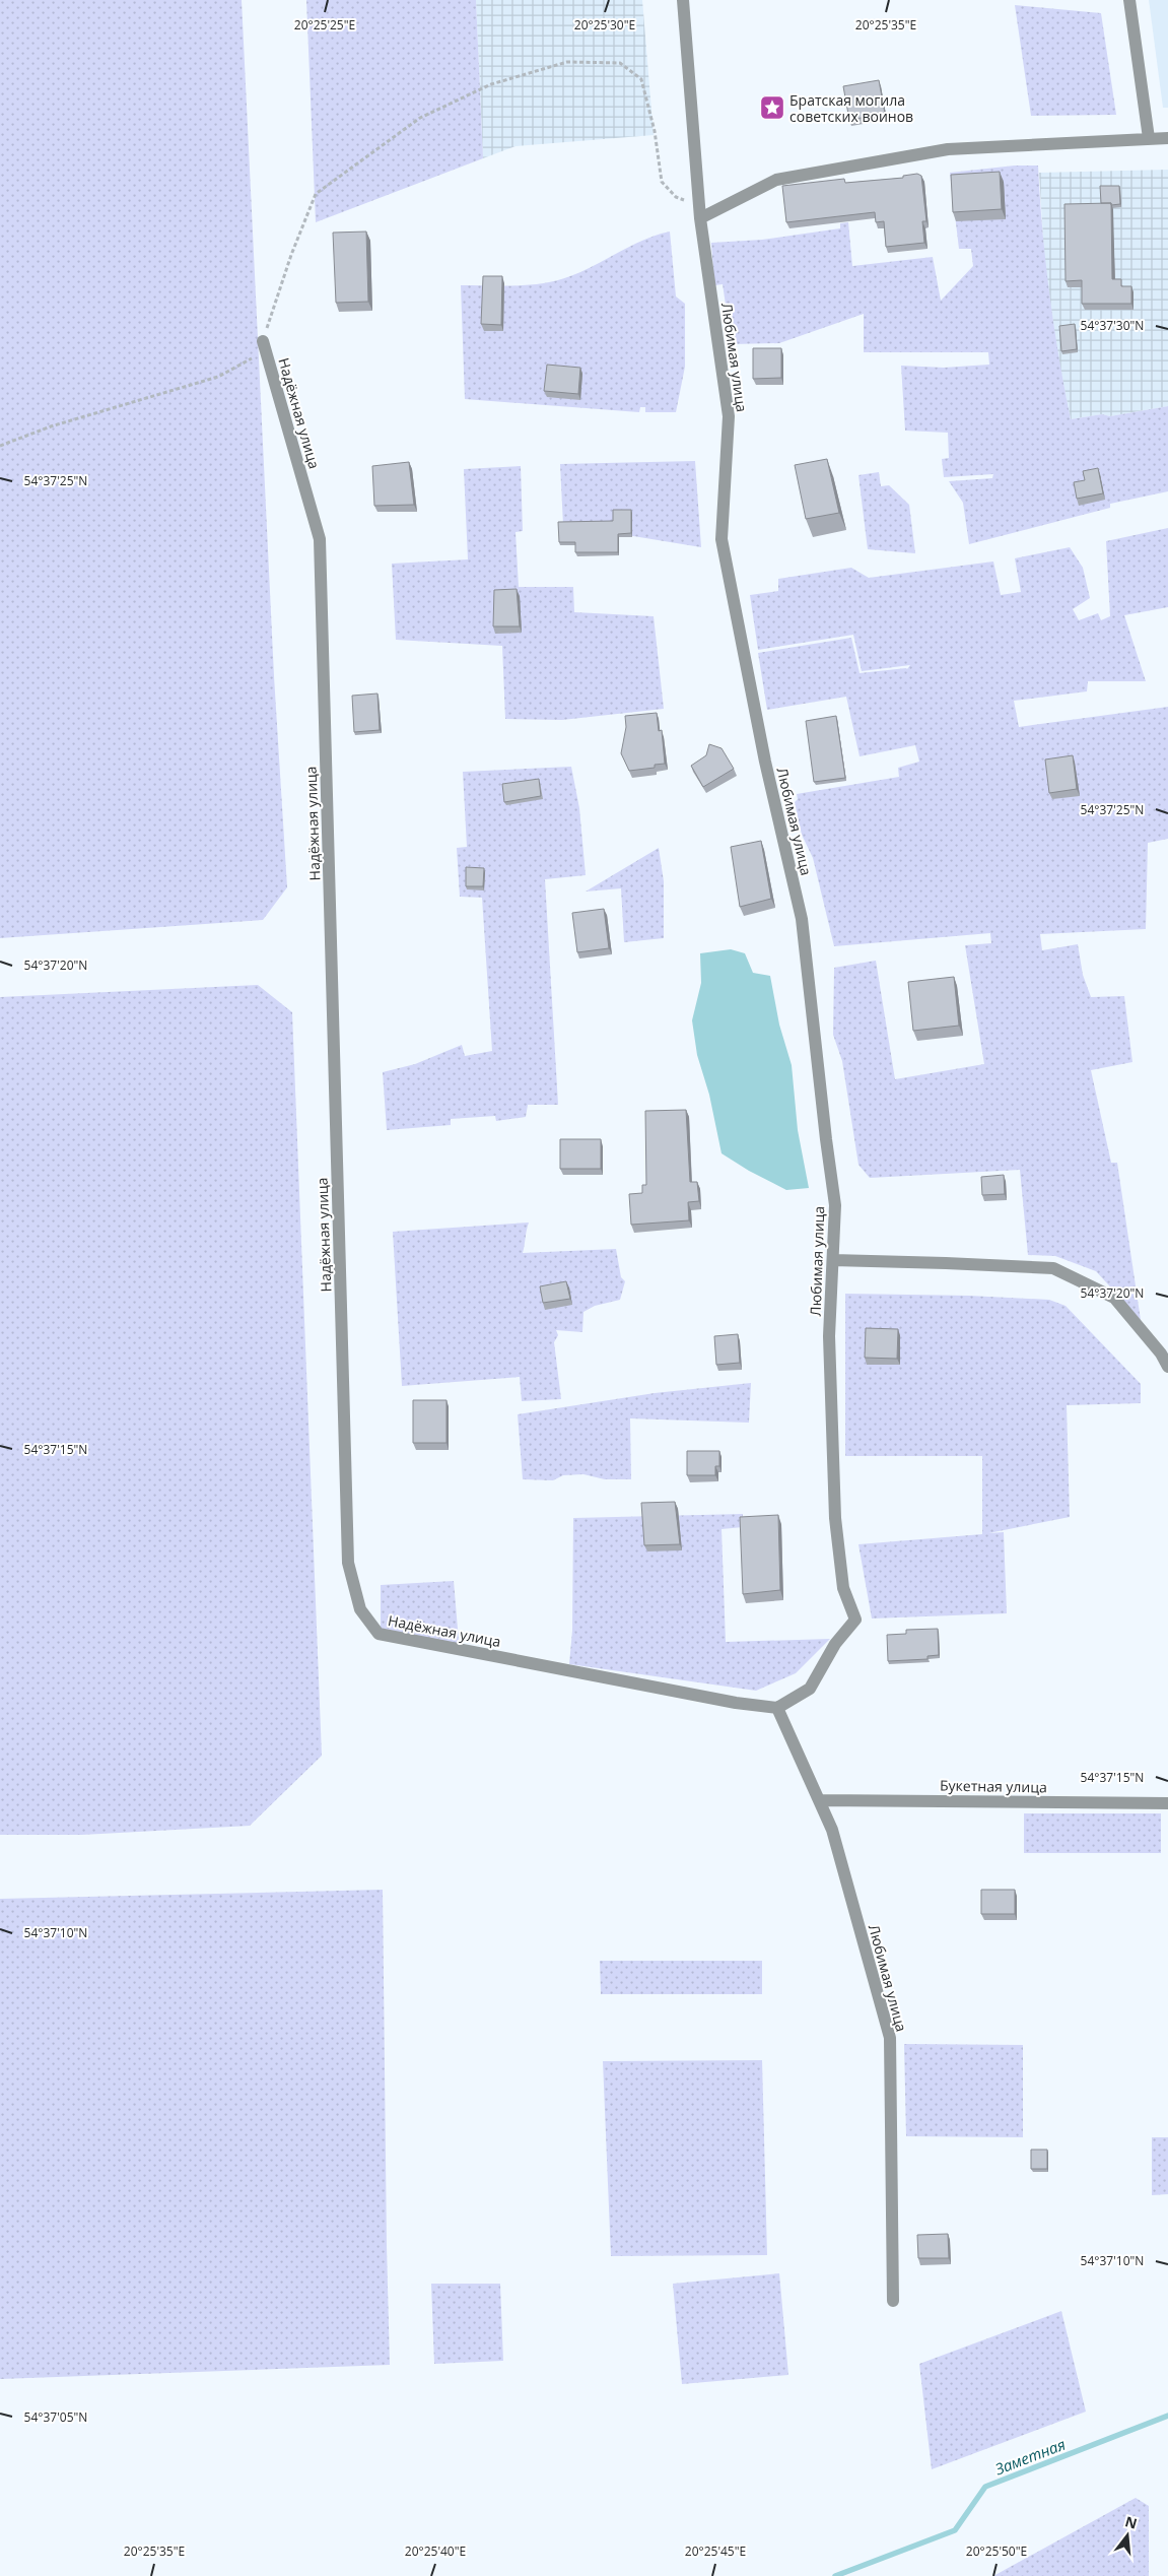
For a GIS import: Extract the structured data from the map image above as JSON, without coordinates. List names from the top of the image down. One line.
{"streets":{"street":["Любимая улица","Надёжная улица","Букетная улица"]},"crossings":[["Любимая улица","Надёжная улица"],["Любимая улица","Букетная улица"]],"water":["Заметная"],"places":{"place":["Братская могила советских воинов"]},"north":"top","coordinates":["20°25'25\"E","20°25'30\"E","20°25'35\"E","54°37'30\"N","54°37'25\"N","54°37'20\"N","54°37'15\"N","54°37'10\"N","54°37'05\"N","20°25'40\"E","20°25'45\"E","20°25'50\"E"]}
